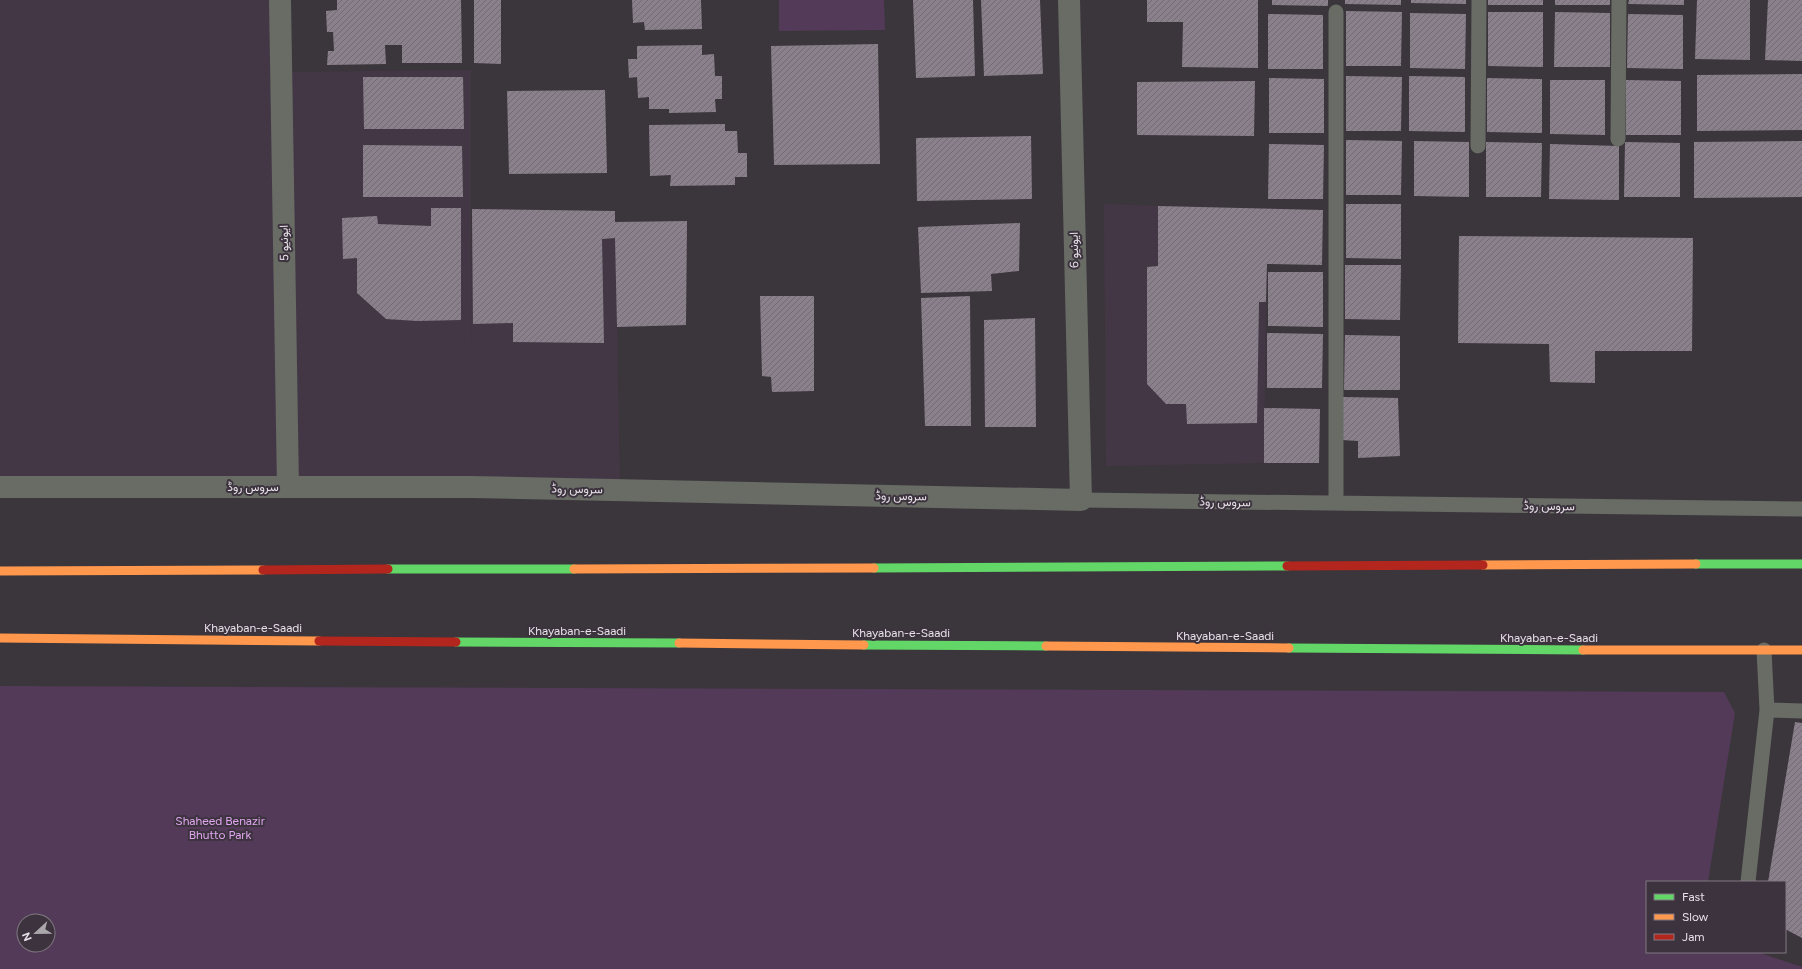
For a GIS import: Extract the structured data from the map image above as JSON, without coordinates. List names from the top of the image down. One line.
{"streets":{"main road":["Khayaban-e-Saadi"],"street":["ایونیو 5","ایونیو 6","سروس روڈ"]},"crossings":[["ایونیو 5","سروس روڈ"],["ایونیو 6","سروس روڈ"]],"parks":["Shaheed Benazir Bhutto Park"],"legend":["Fast","Slow","Jam"],"north":"left"}
